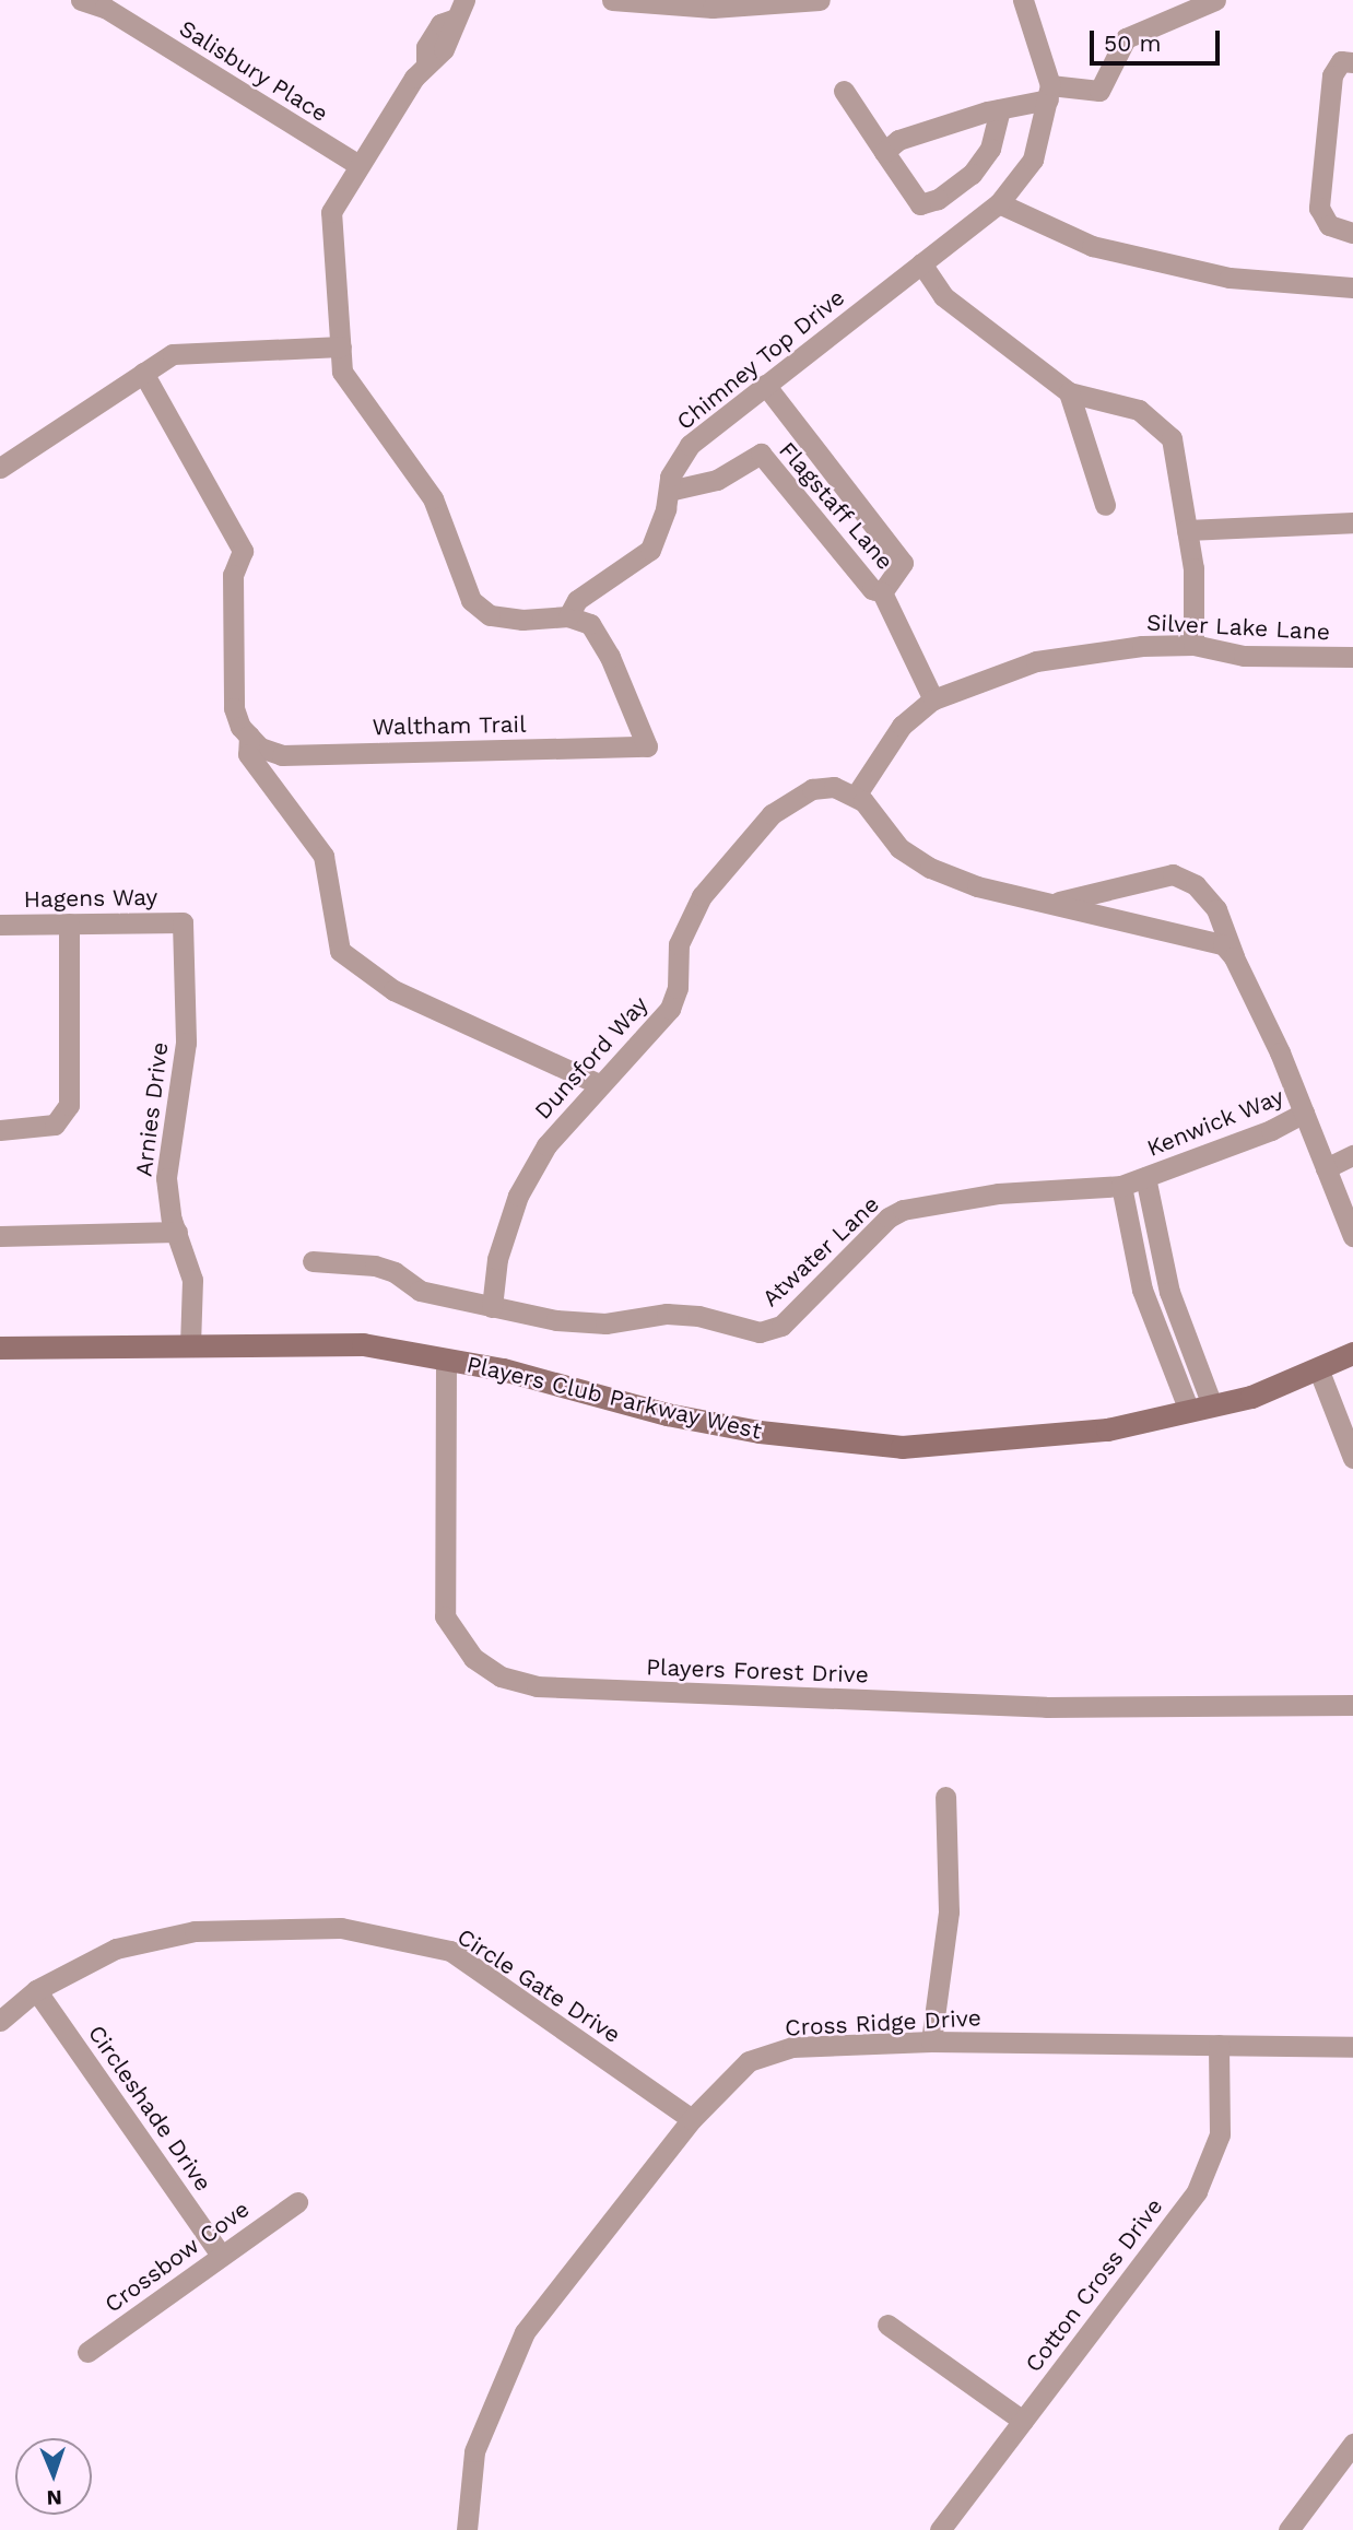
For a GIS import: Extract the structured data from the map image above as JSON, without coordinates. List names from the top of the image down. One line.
{"streets":{"street":["Salisbury Place","Chimney Top Drive","Flagstaff Lane","Silver Lake Lane","Waltham Trail","Hagens Way","Dunsford Way","Arnies Drive","Kenwick Way","Atwater Lane","Players Club Parkway West","Players Forest Drive","Circle Gate Drive","Cross Ridge Drive","Circleshade Drive","Crossbow Cove","Cotton Cross Drive"]},"crossings":[["Chimney Top Drive","Flagstaff Lane"],["Chimney Top Drive","Waltham Trail"],["Silver Lake Lane","Dunsford Way"],["Hagens Way","Arnies Drive"],["Dunsford Way","Atwater Lane"],["Arnies Drive","Players Club Parkway West"],["Kenwick Way","Atwater Lane"],["Players Club Parkway West","Players Forest Drive"],["Circle Gate Drive","Cross Ridge Drive"],["Circle Gate Drive","Circleshade Drive"],["Cross Ridge Drive","Cotton Cross Drive"],["Circleshade Drive","Crossbow Cove"]],"scale_bar":"50 m","north":"bottom"}
